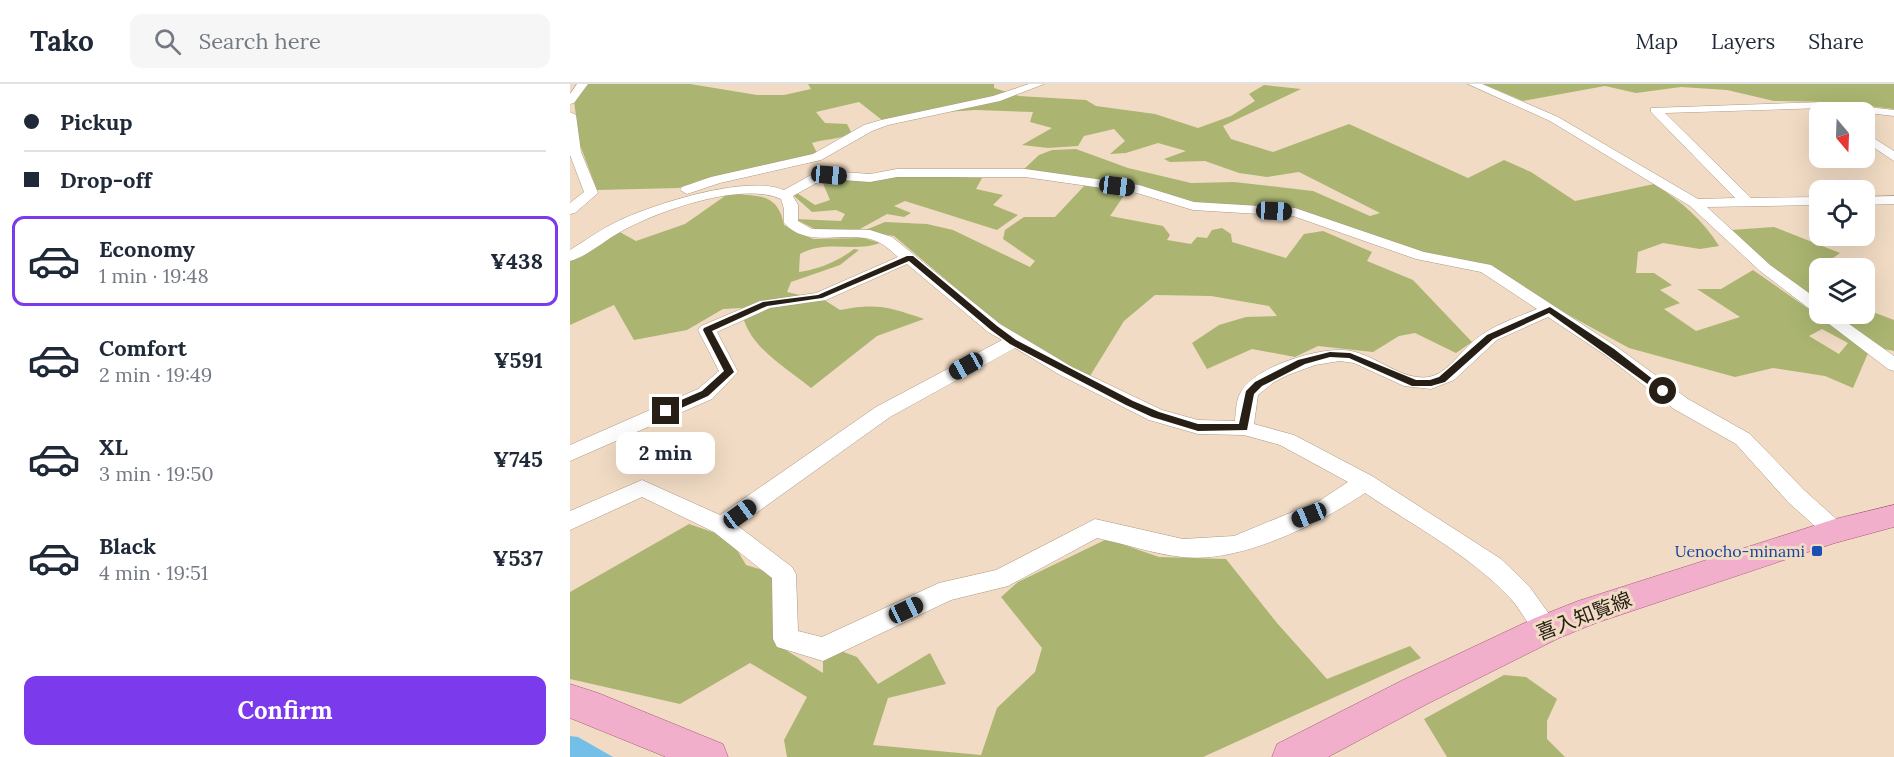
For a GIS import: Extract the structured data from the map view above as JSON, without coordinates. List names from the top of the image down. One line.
{"streets":{"main road":["喜入知覧線"]},"places":{"transit":["Uenocho-minami"]},"north":"bottom","page":{"header":"Tako","search":"Search here","nav":["Map","Layers","Share"],"banner":["Pickup","Drop-off"],"list":[{"name":"Economy","note":"1 min · 19:48","value":"¥438"},{"name":"Comfort","note":"2 min · 19:49","value":"¥591"},{"name":"XL","note":"3 min · 19:50","value":"¥745"},{"name":"Black","note":"4 min · 19:51","value":"¥537"}],"bubble":"2 min","buttons":"Confirm"}}
